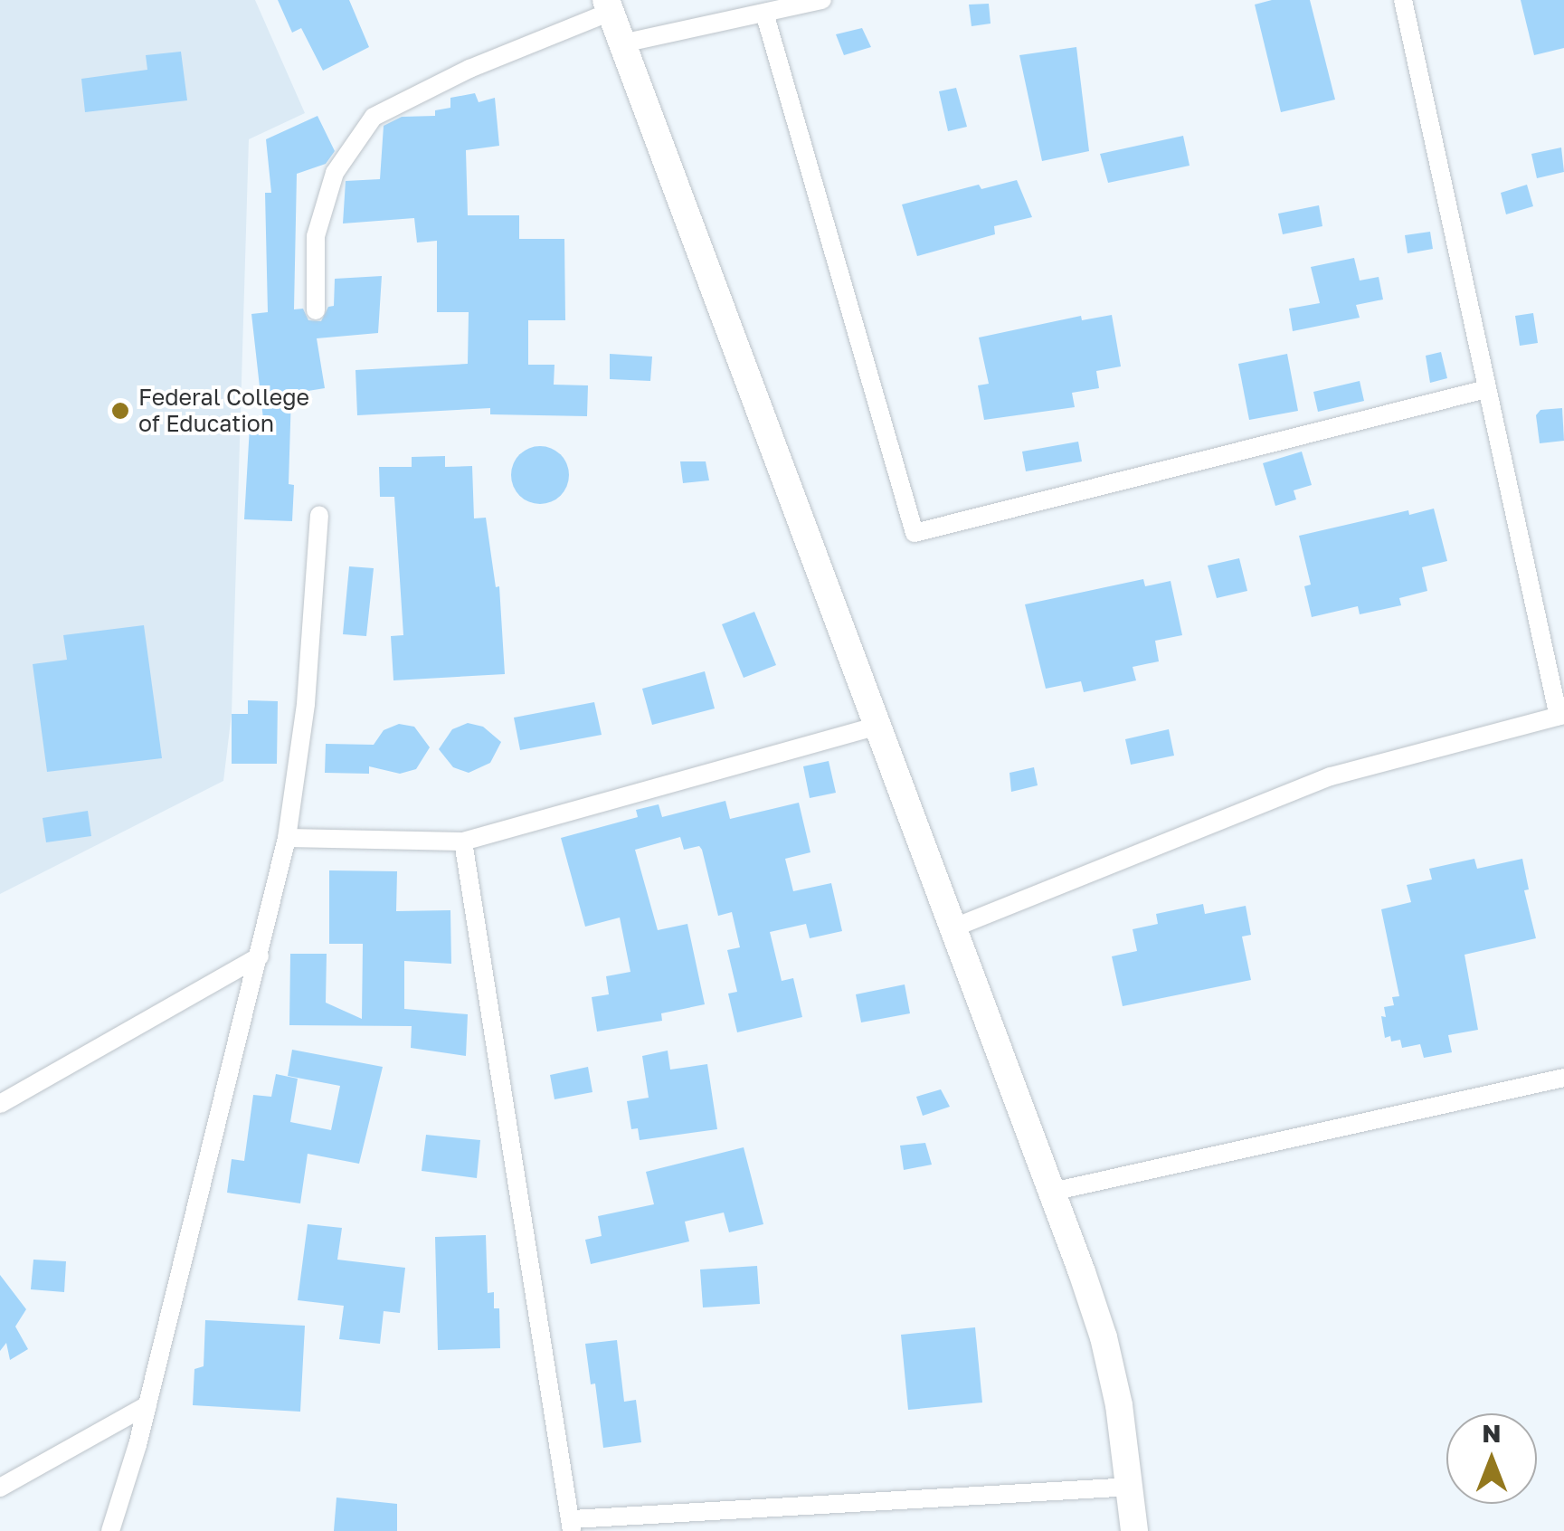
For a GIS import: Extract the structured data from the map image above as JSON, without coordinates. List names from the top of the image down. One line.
{"places":["Federal College of Education"],"north":"top"}
